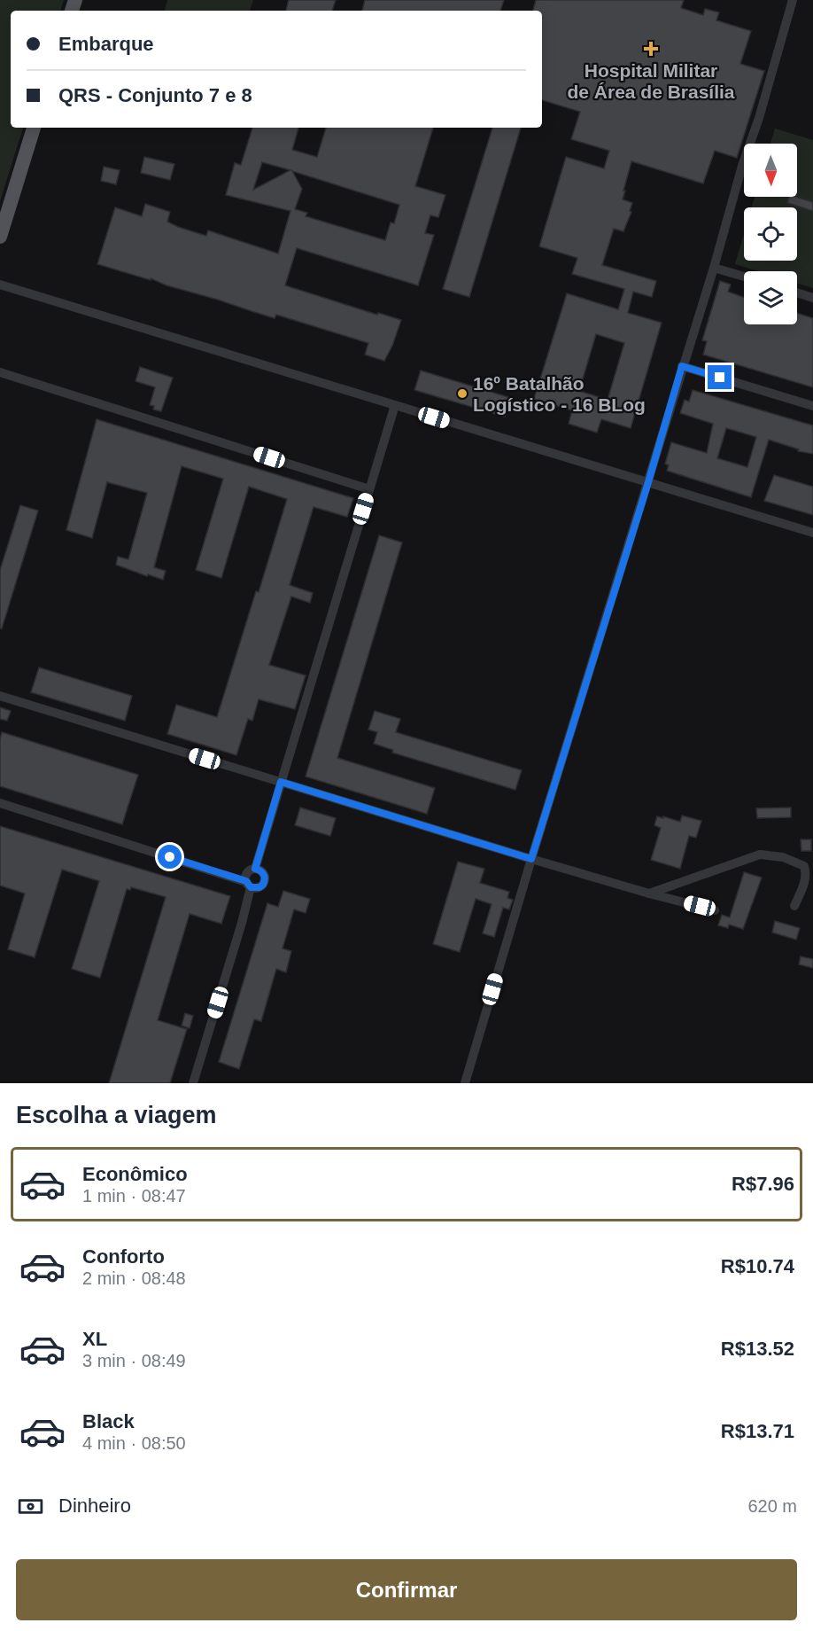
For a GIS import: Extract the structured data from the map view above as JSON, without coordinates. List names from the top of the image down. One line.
{"places":{"health":["Hospital Militar de Área de Brasília"],"other":["16º Batalhão Logístico - 16 BLog"]},"north":"bottom","page":{"banner":["Embarque","QRS - Conjunto 7 e 8"],"heading":"Escolha a viagem","list":[{"name":"Econômico","note":"1 min · 08:47","value":"R$7.96"},{"name":"Conforto","note":"2 min · 08:48","value":"R$10.74"},{"name":"XL","note":"3 min · 08:49","value":"R$13.52"},{"name":"Black","note":"4 min · 08:50","value":"R$13.71"}],"pay":["Dinheiro","620 m"],"buttons":"Confirmar"}}
